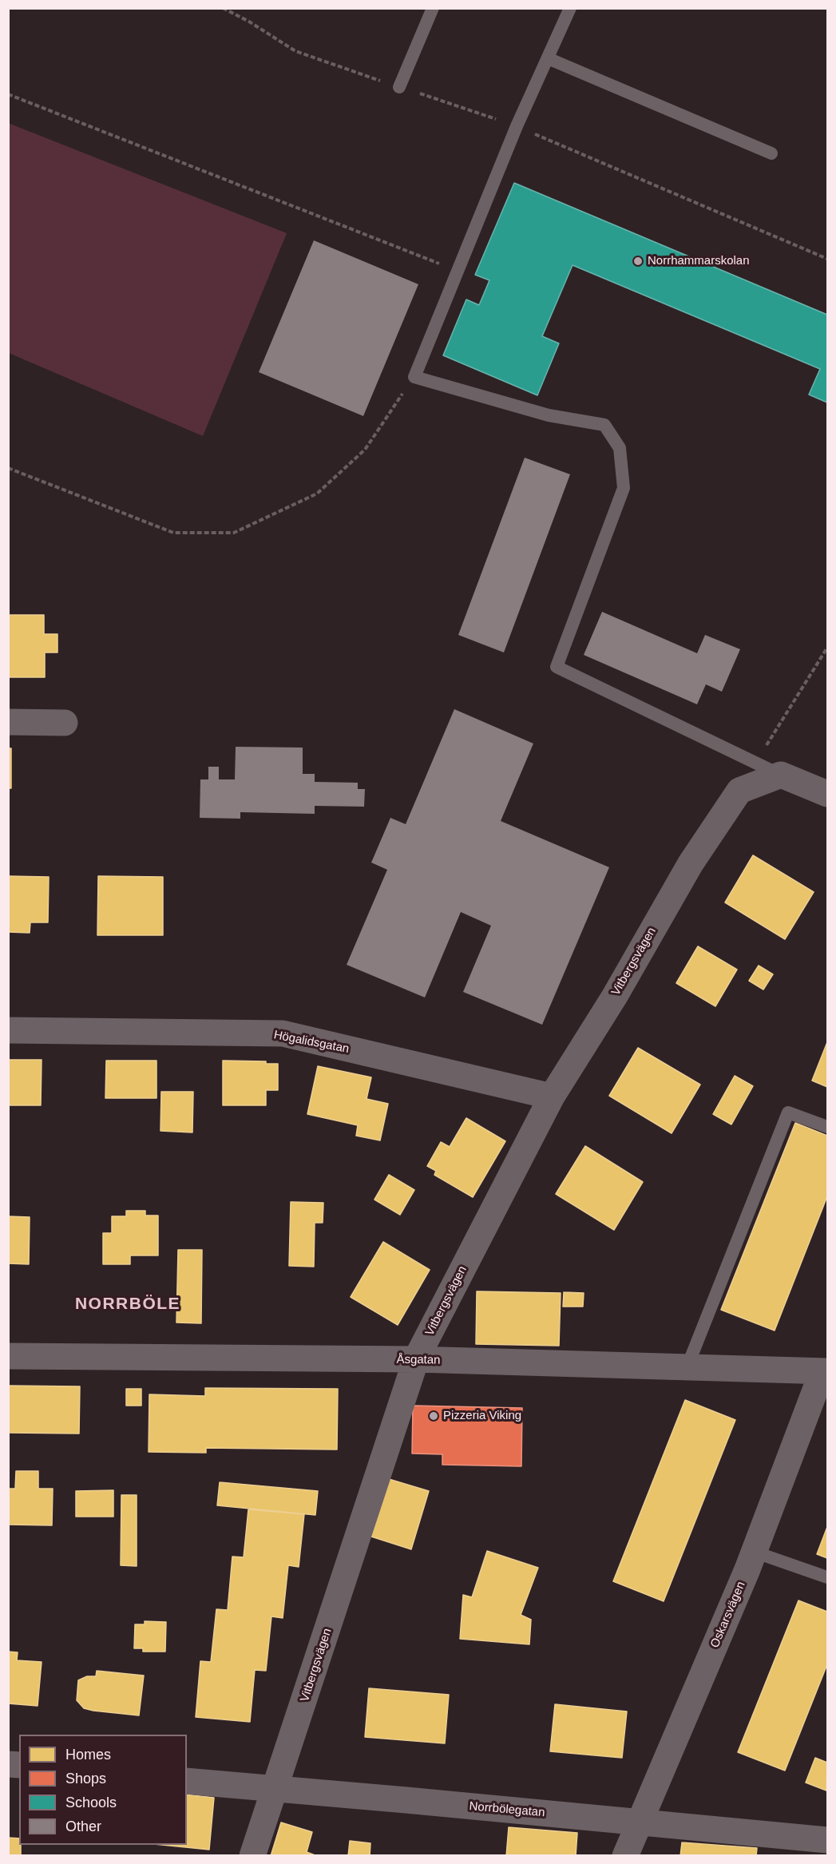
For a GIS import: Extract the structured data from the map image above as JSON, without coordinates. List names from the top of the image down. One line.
{"streets":{"street":["Vitbergsvägen","Högalidsgatan","Åsgatan","Oskarsvägen","Norrbölegatan"]},"crossings":[["Vitbergsvägen","Högalidsgatan"],["Vitbergsvägen","Åsgatan"],["Vitbergsvägen","Norrbölegatan"],["Åsgatan","Oskarsvägen"],["Oskarsvägen","Norrbölegatan"]],"districts":["NORRBÖLE"],"places":["Norrhammarskolan","Pizzeria Viking"],"legend":["Homes","Shops","Schools","Other"]}
